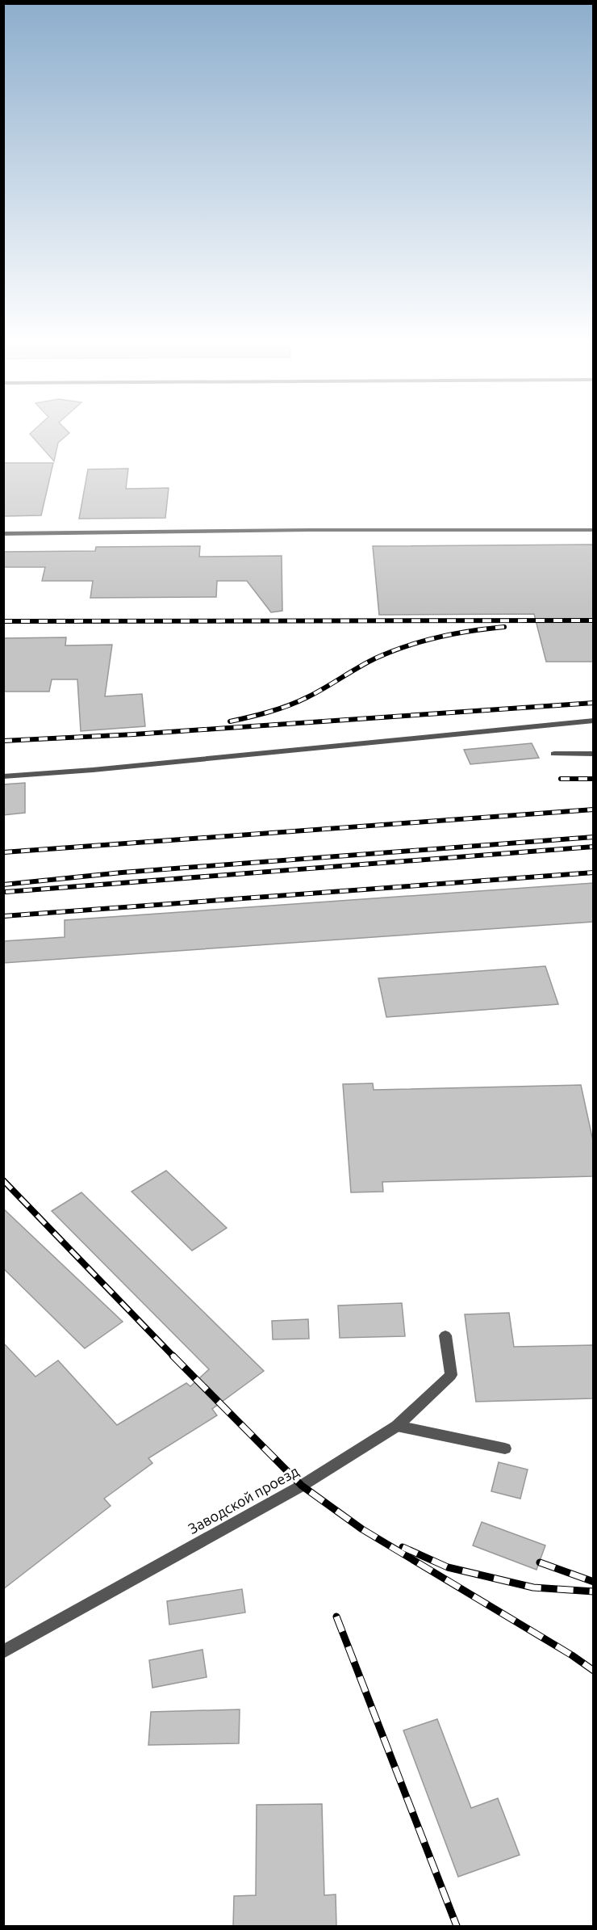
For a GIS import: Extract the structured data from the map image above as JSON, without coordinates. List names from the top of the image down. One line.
{"streets":{"street":["Заводской проезд"]}}
